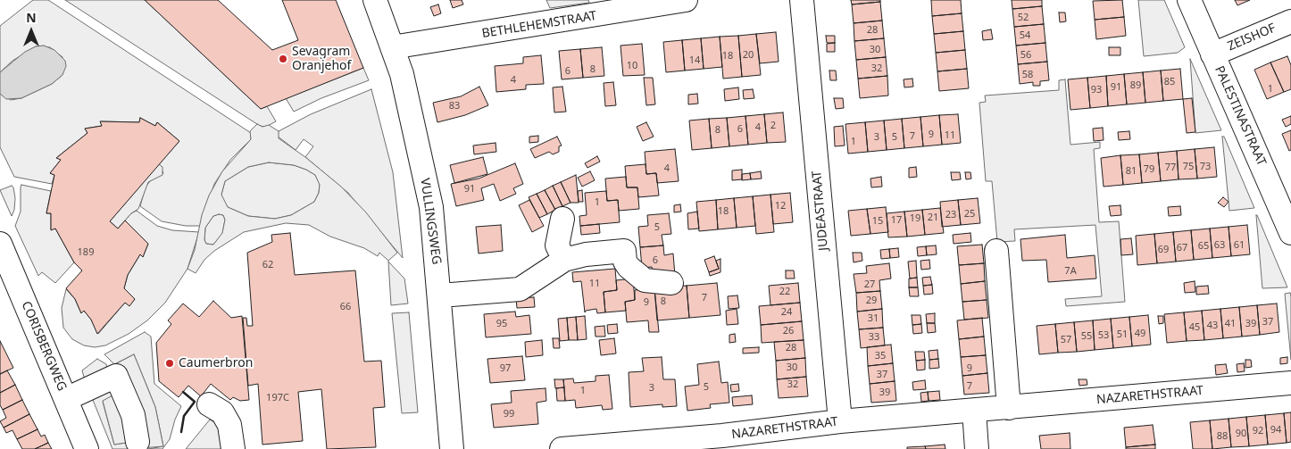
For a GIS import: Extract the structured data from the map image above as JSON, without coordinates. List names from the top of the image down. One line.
{"streets":{"street":["BETHLEHEMSTRAAT","ZEISHOF","PALESTINASTRAAT","JUDEASTRAAT","VULLINGSWEG","CORISBERGWEG","NAZARETHSTRAAT"]},"crossings":[["BETHLEHEMSTRAAT","VULLINGSWEG"],["ZEISHOF","PALESTINASTRAAT"],["JUDEASTRAAT","NAZARETHSTRAAT"]],"places":["Sevagram Oranjehof","Caumerbron"],"house_numbers":["52","28","54","30","20","56","18","14","10","32","8","6","58","4","85","89","91","1","93","83","2","4","6","8","9","11","7","3","5","1","75","73","77","4","79","81","91","1","12","18","25","23","21","19","17","15","5","63","61","65","67","69","189","6","62","7A","11","27","22","7","29","8","9","66","24","31","37","95","41","39","43","45","26","49","51","53","55","33","57","28","35","30","97","9","37","32","7","5","3","1","39","197C","99","94","92","90","88"],"north":"top"}
